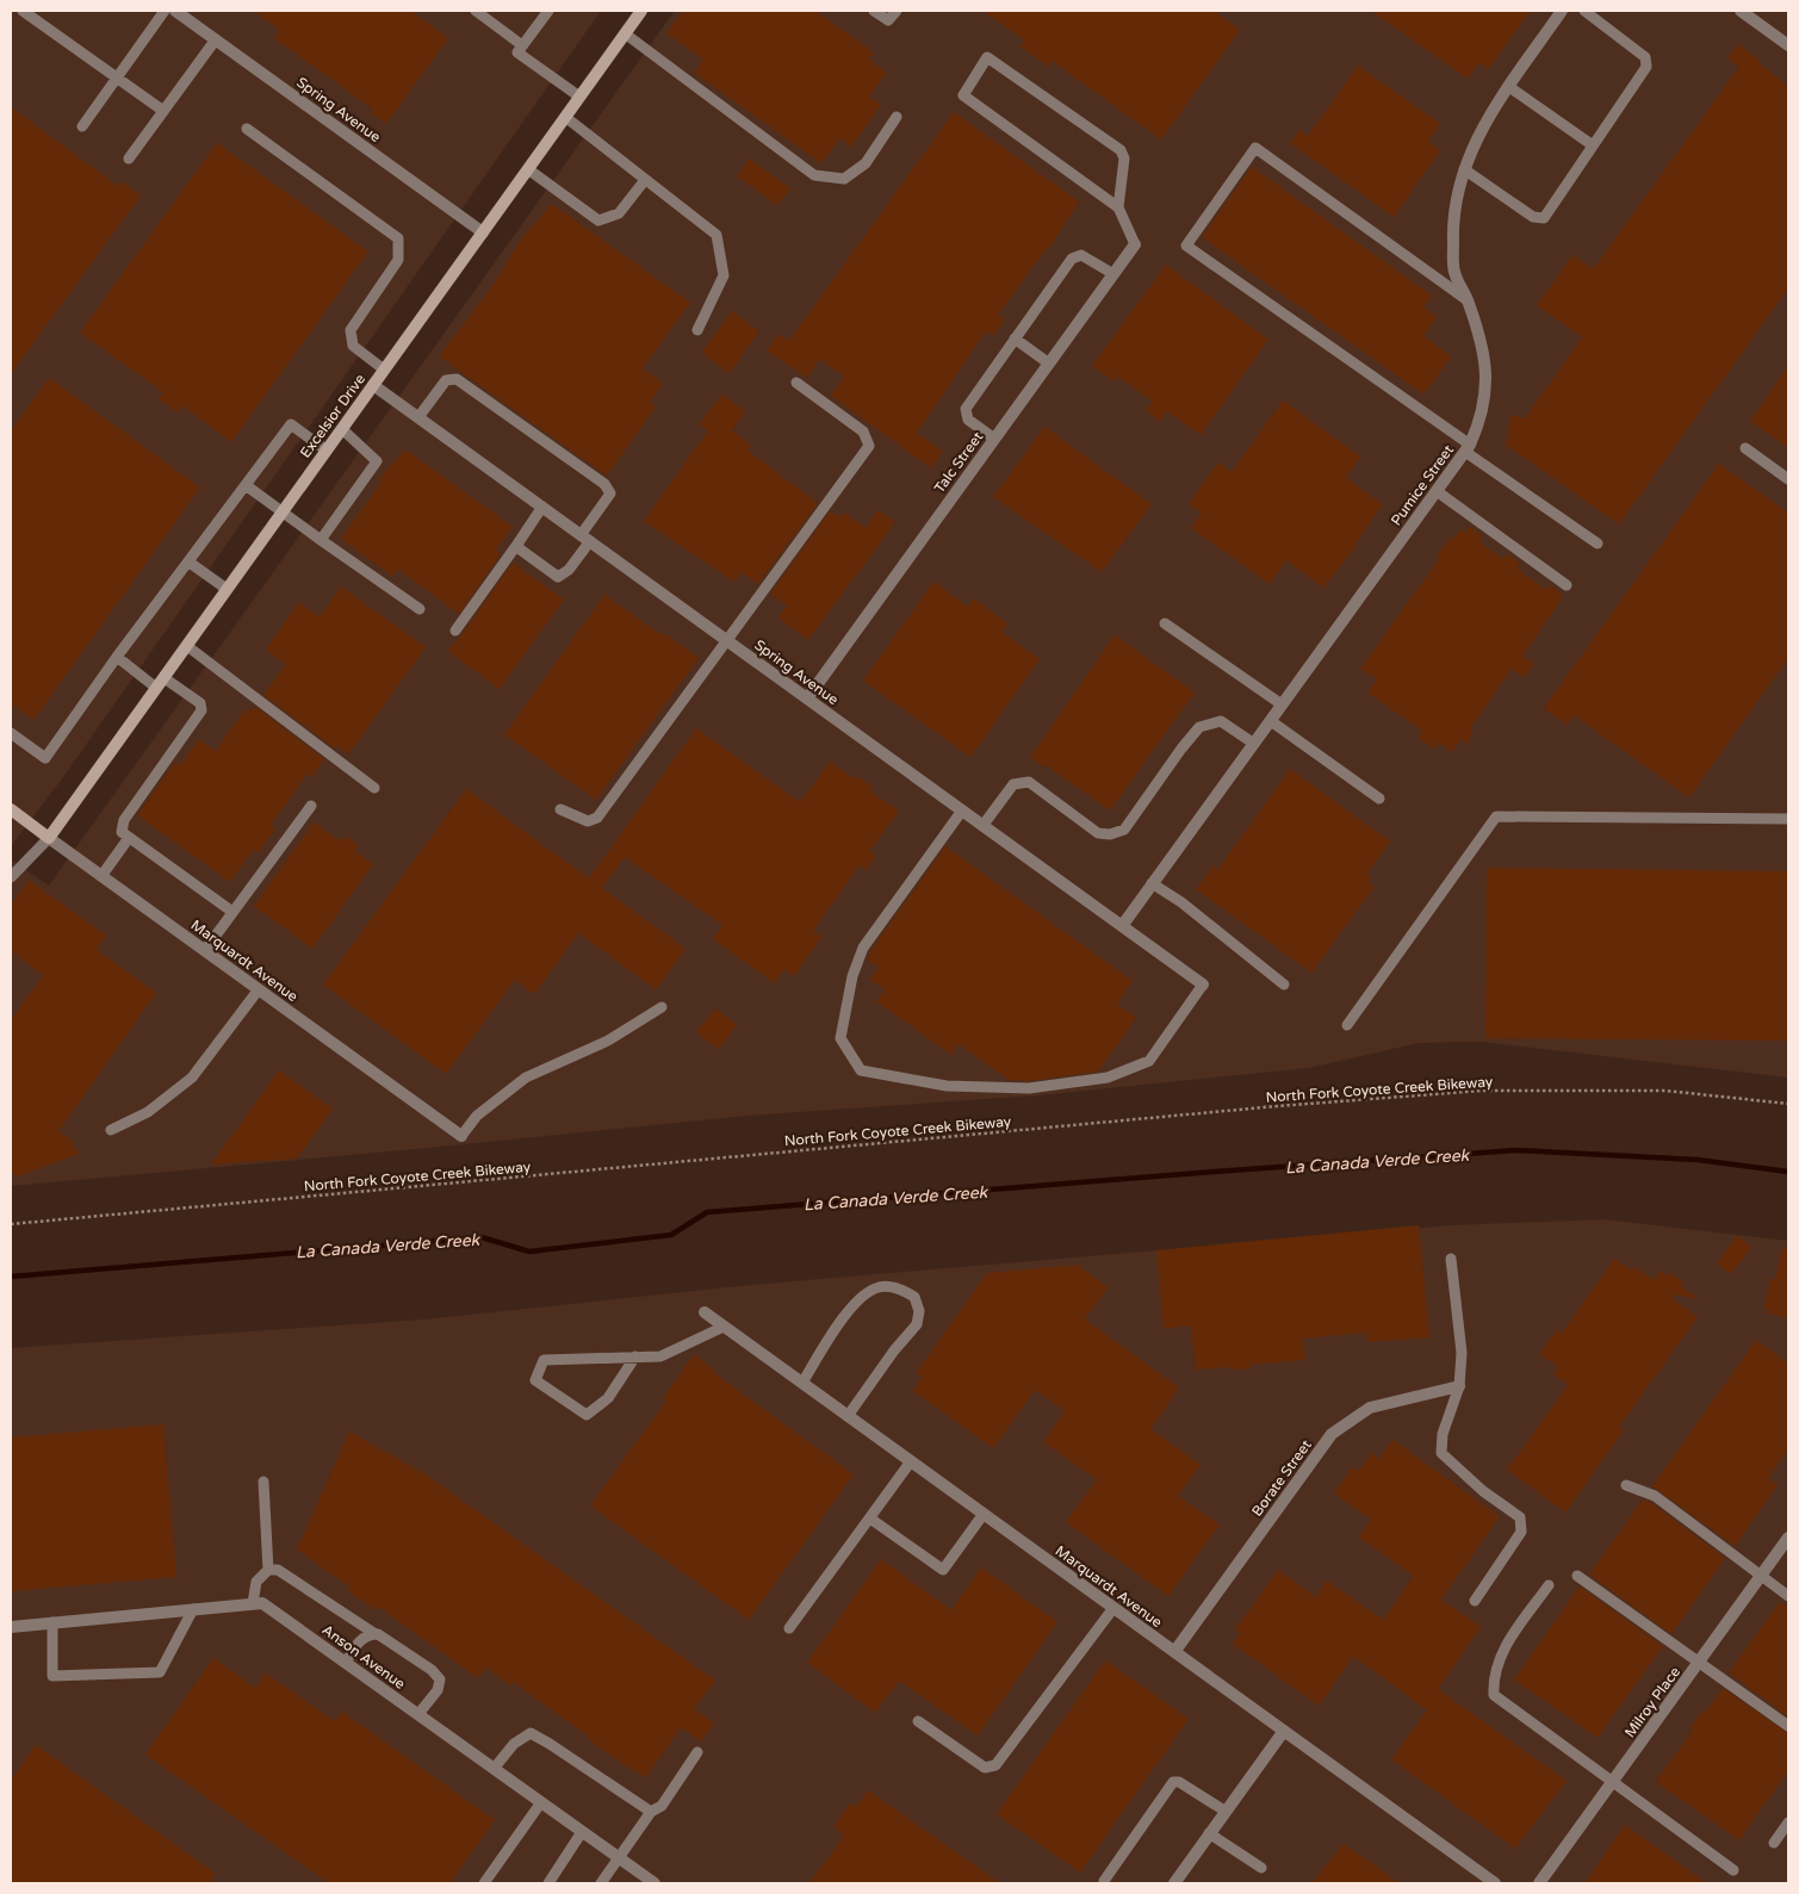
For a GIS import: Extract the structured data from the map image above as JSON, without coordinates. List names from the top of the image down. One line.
{"streets":{"street":["Spring Avenue","Excelsior Drive","Talc Street","Pumice Street","Marquardt Avenue","Borate Street","Anson Avenue","Milroy Place"],"path":["North Fork Coyote Creek Bikeway"]},"crossings":[["Spring Avenue","Excelsior Drive"],["Spring Avenue","Talc Street"],["Spring Avenue","Pumice Street"],["Excelsior Drive","Marquardt Avenue"],["Marquardt Avenue","Borate Street"]],"water":["La Canada Verde Creek"]}
